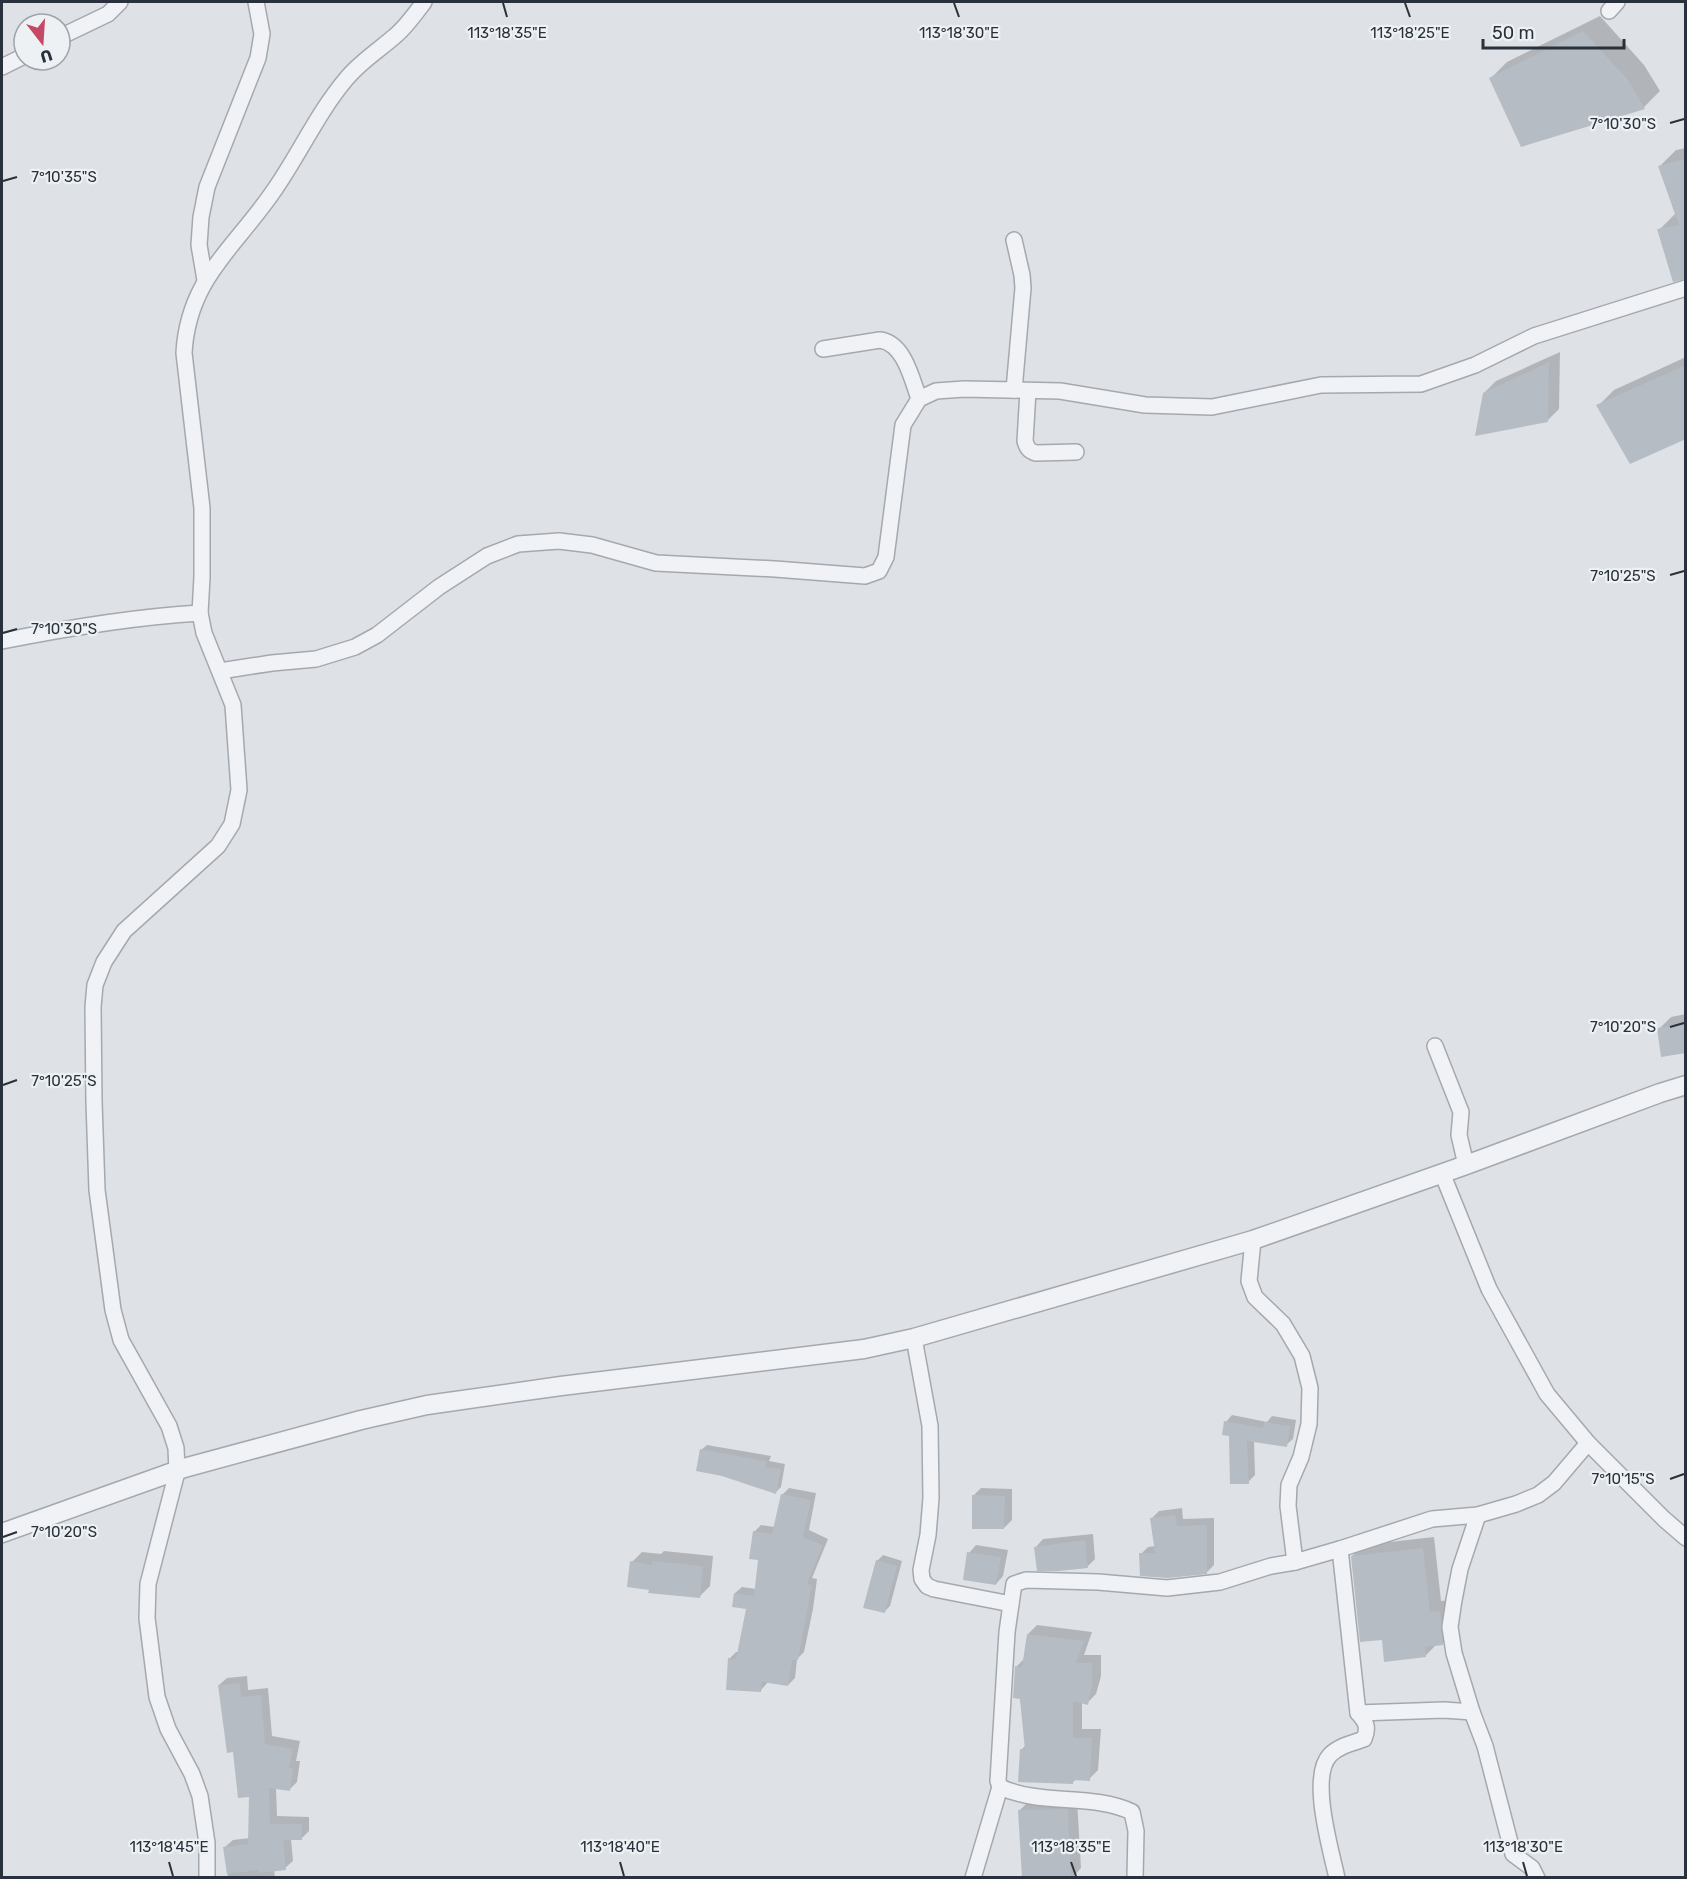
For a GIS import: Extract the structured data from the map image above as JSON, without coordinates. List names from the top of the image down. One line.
{"scale_bar":"50 m","north":"bottom","coordinates":["113°18'35\"E","113°18'30\"E","113°18'25\"E","7°10'30\"S","7°10'35\"S","7°10'25\"S","7°10'20\"S","7°10'15\"S","113°18'45\"E","113°18'40\"E"]}
